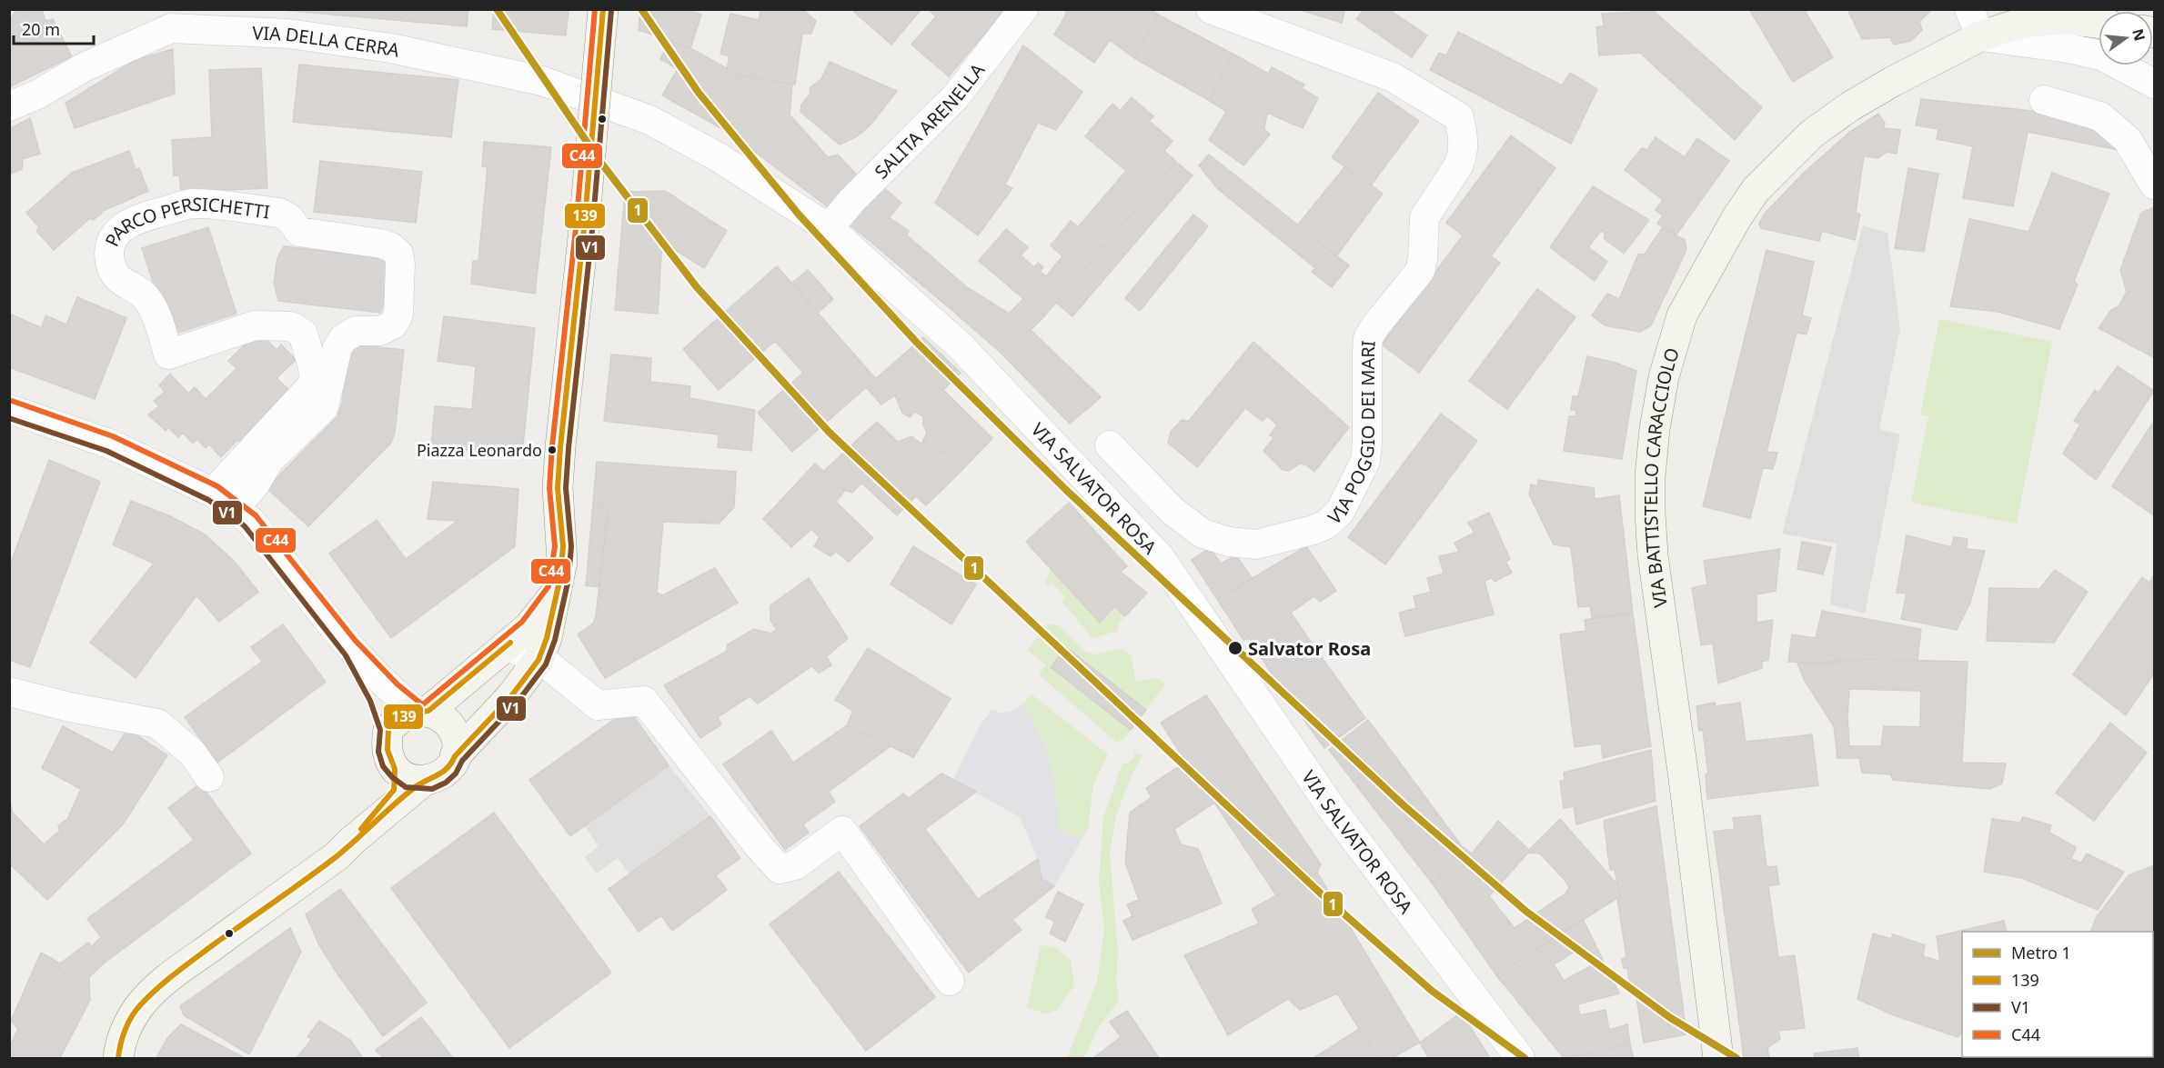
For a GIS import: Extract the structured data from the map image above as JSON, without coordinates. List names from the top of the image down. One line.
{"streets":{"street":["VIA DELLA CERRA","SALITA ARENELLA","PARCO PERSICHETTI","VIA POGGIO DEI MARI","VIA BATTISTELLO CARACCIOLO","VIA SALVATOR ROSA"]},"crossings":[["VIA DELLA CERRA","VIA SALVATOR ROSA"],["SALITA ARENELLA","VIA SALVATOR ROSA"]],"places":["Piazza Leonardo","Salvator Rosa"],"lines":["metro line 1","transit line 139","transit line C44","transit line V1"],"legend":["Metro 1","139","V1","C44"],"scale_bar":"20 m","north":"right"}
